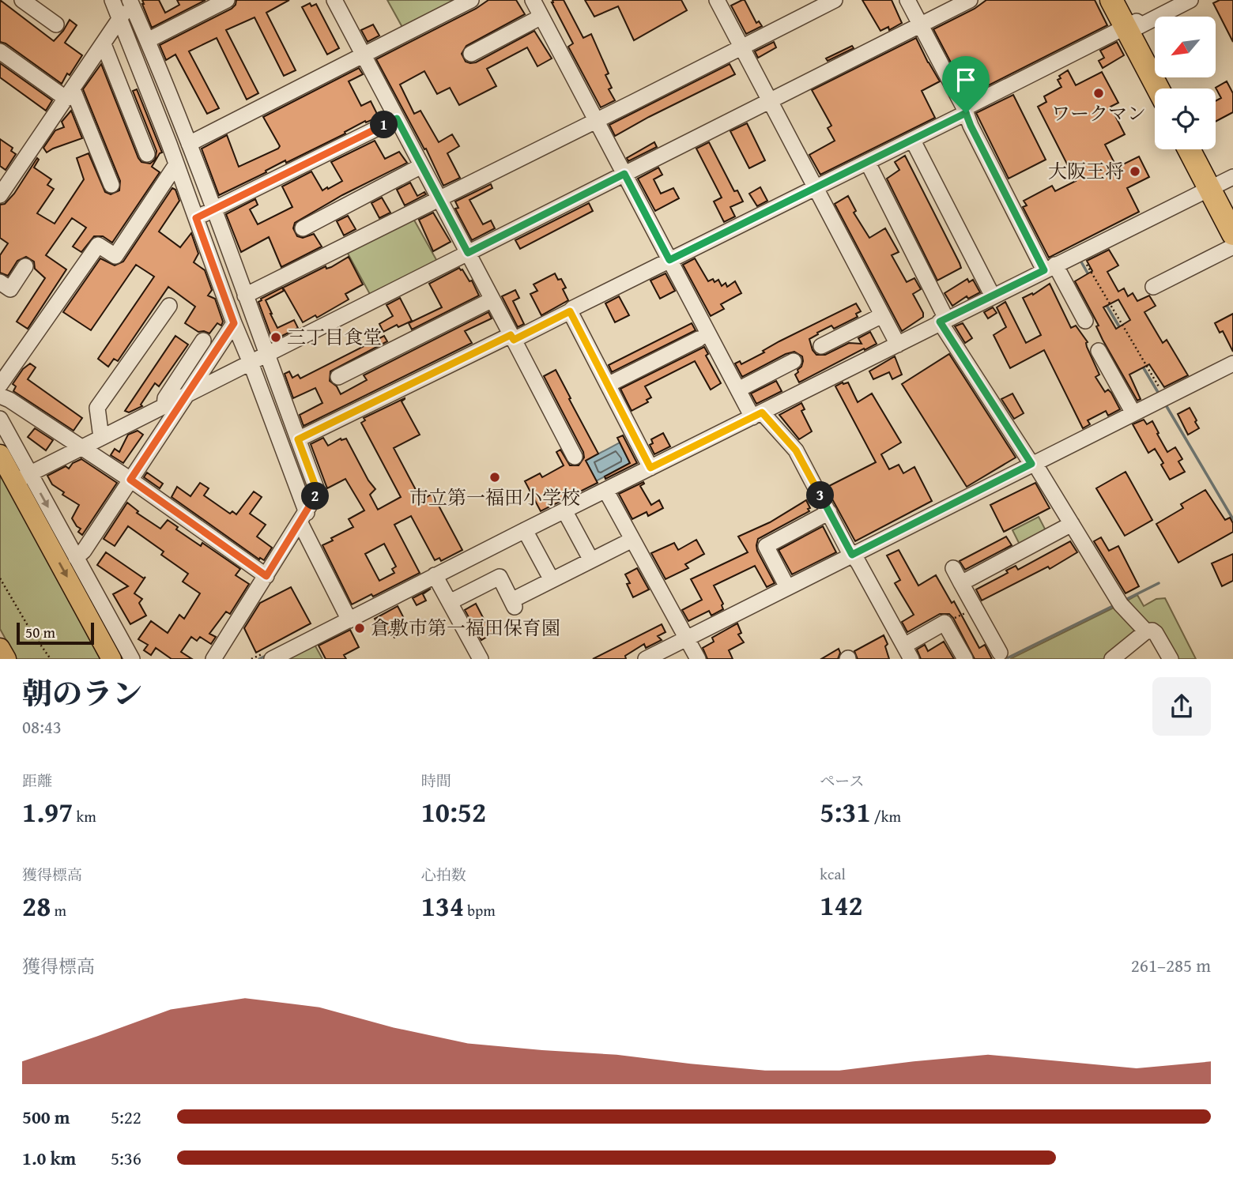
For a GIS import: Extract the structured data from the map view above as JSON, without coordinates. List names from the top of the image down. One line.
{"places":["ワークマン","大阪王将","三丁目食堂","市立第一福田小学校","倉敷市第一福田保育園"],"scale_bar":"50 m","north":"bottom left","page":{"pins":["1","3","2"],"scale":"50 m","heading":["朝のラン","08:43"],"stats":[["距離","1.97 km"],["時間","10:52"],["ペース","5:31 /km"],["獲得標高","28 m"],["心拍数","134 bpm"],["kcal","142"]],"chart":["獲得標高","261–285 m"],"list":[{"name":"500 m","note":"5:22"},{"name":"1.0 km","note":"5:36"}]}}
